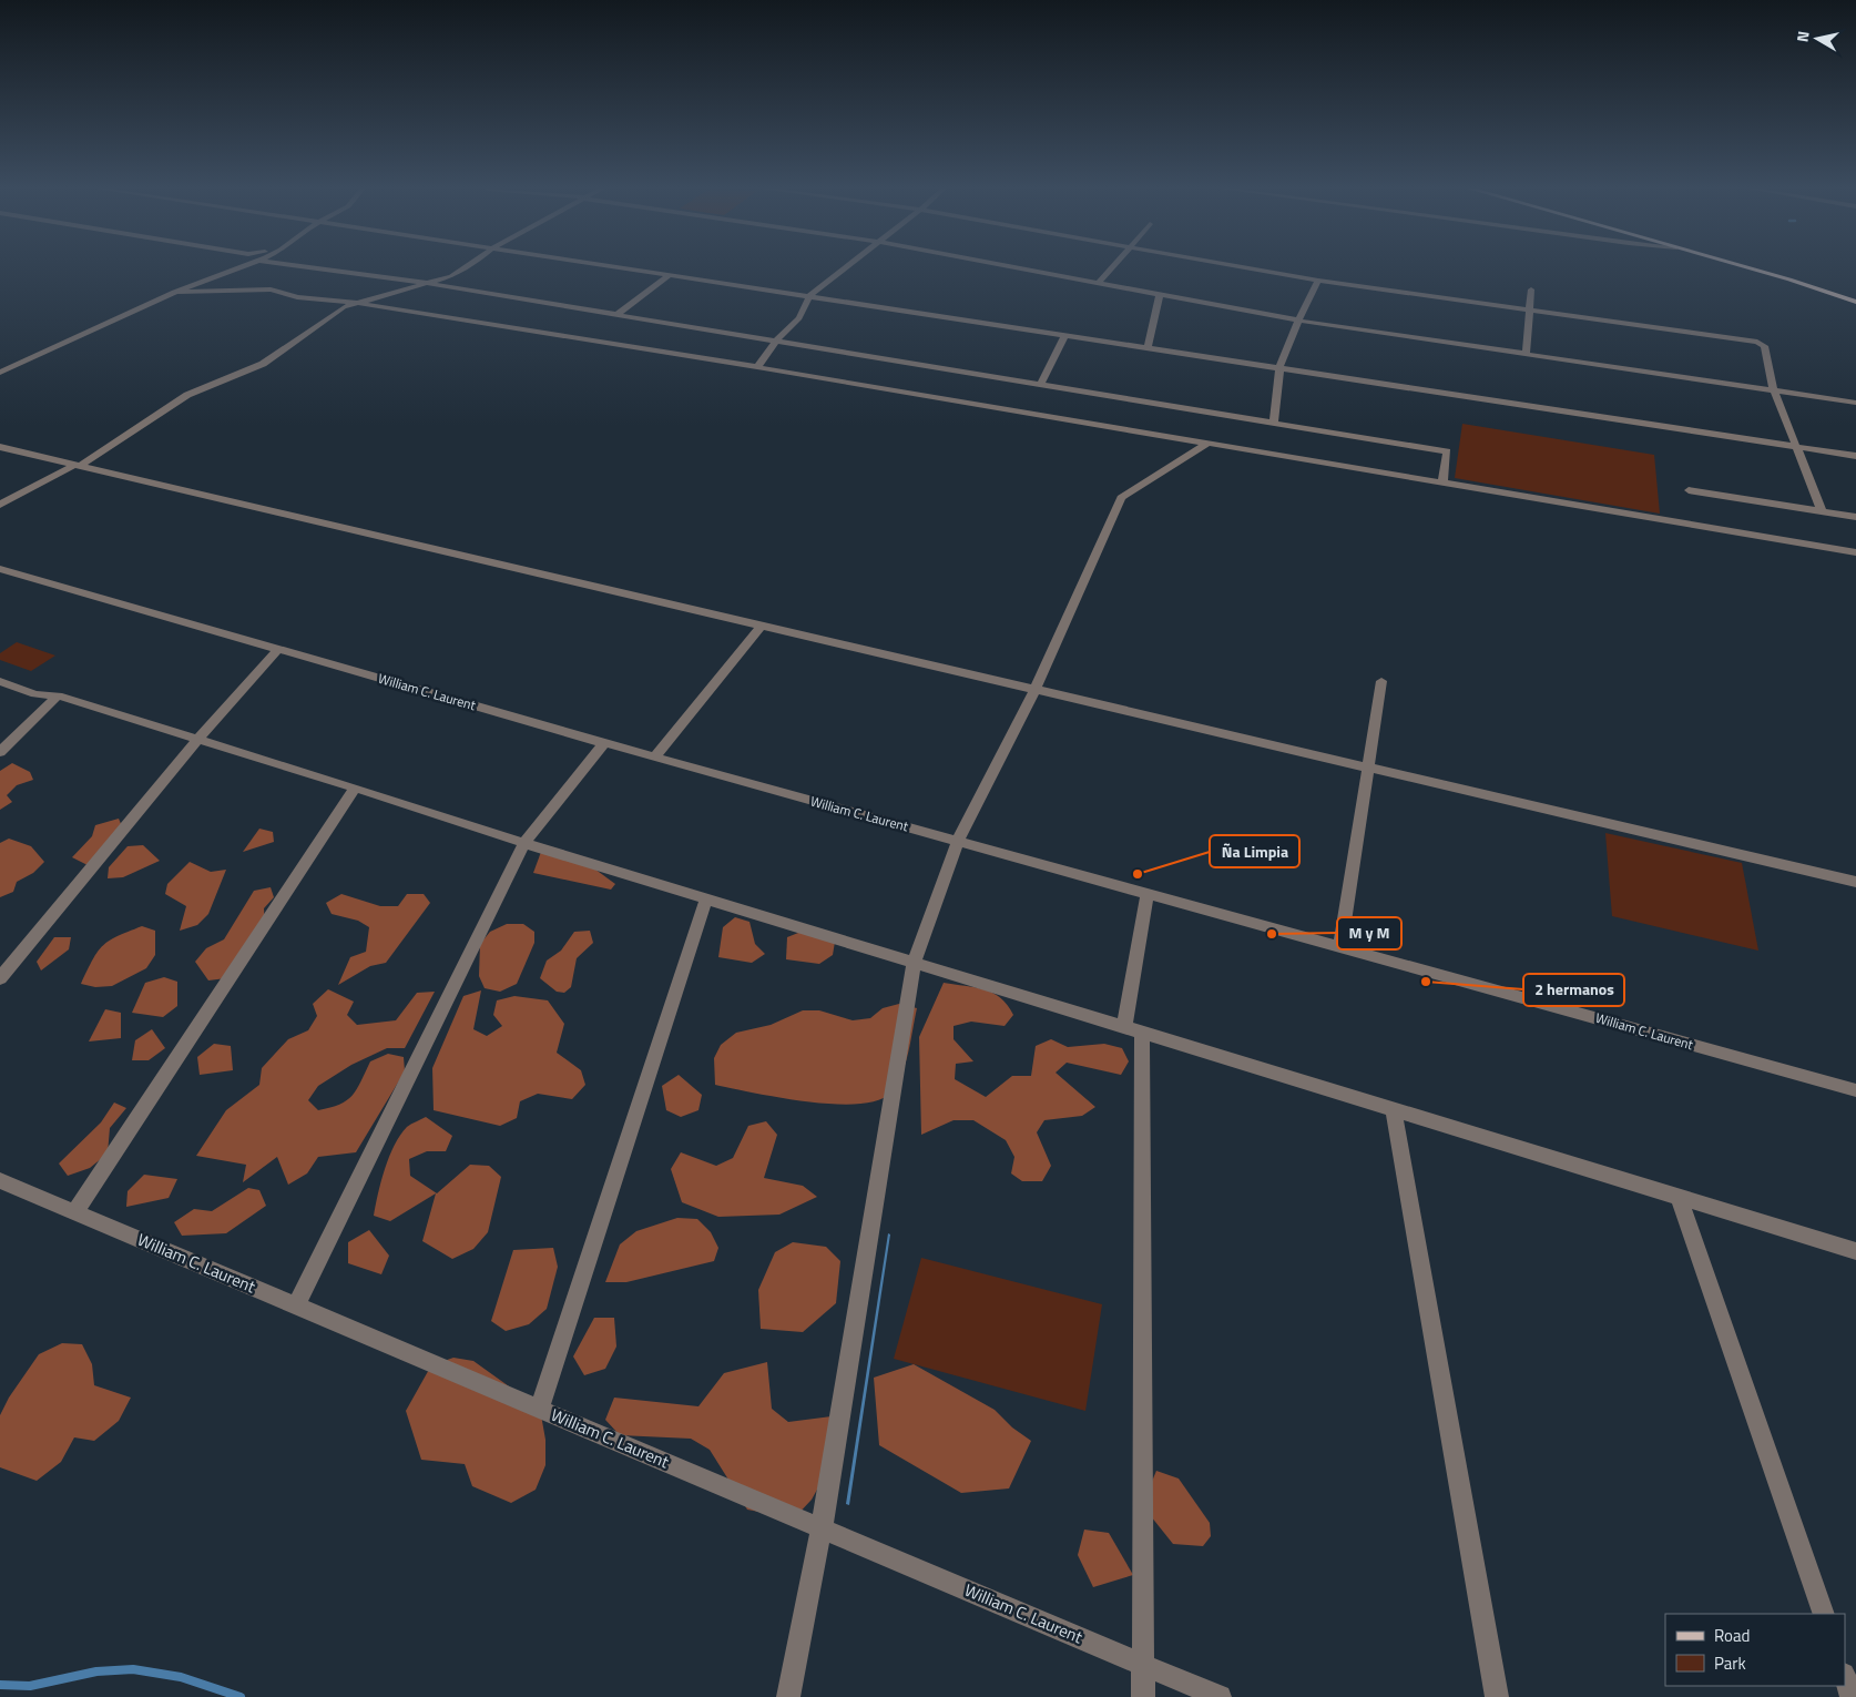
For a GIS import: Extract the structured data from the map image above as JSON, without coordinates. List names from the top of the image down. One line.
{"streets":{"street":["William C. Laurent"]},"places":["Ña Limpia","M y M","2 hermanos"],"legend":["Road","Park"],"north":"left"}
